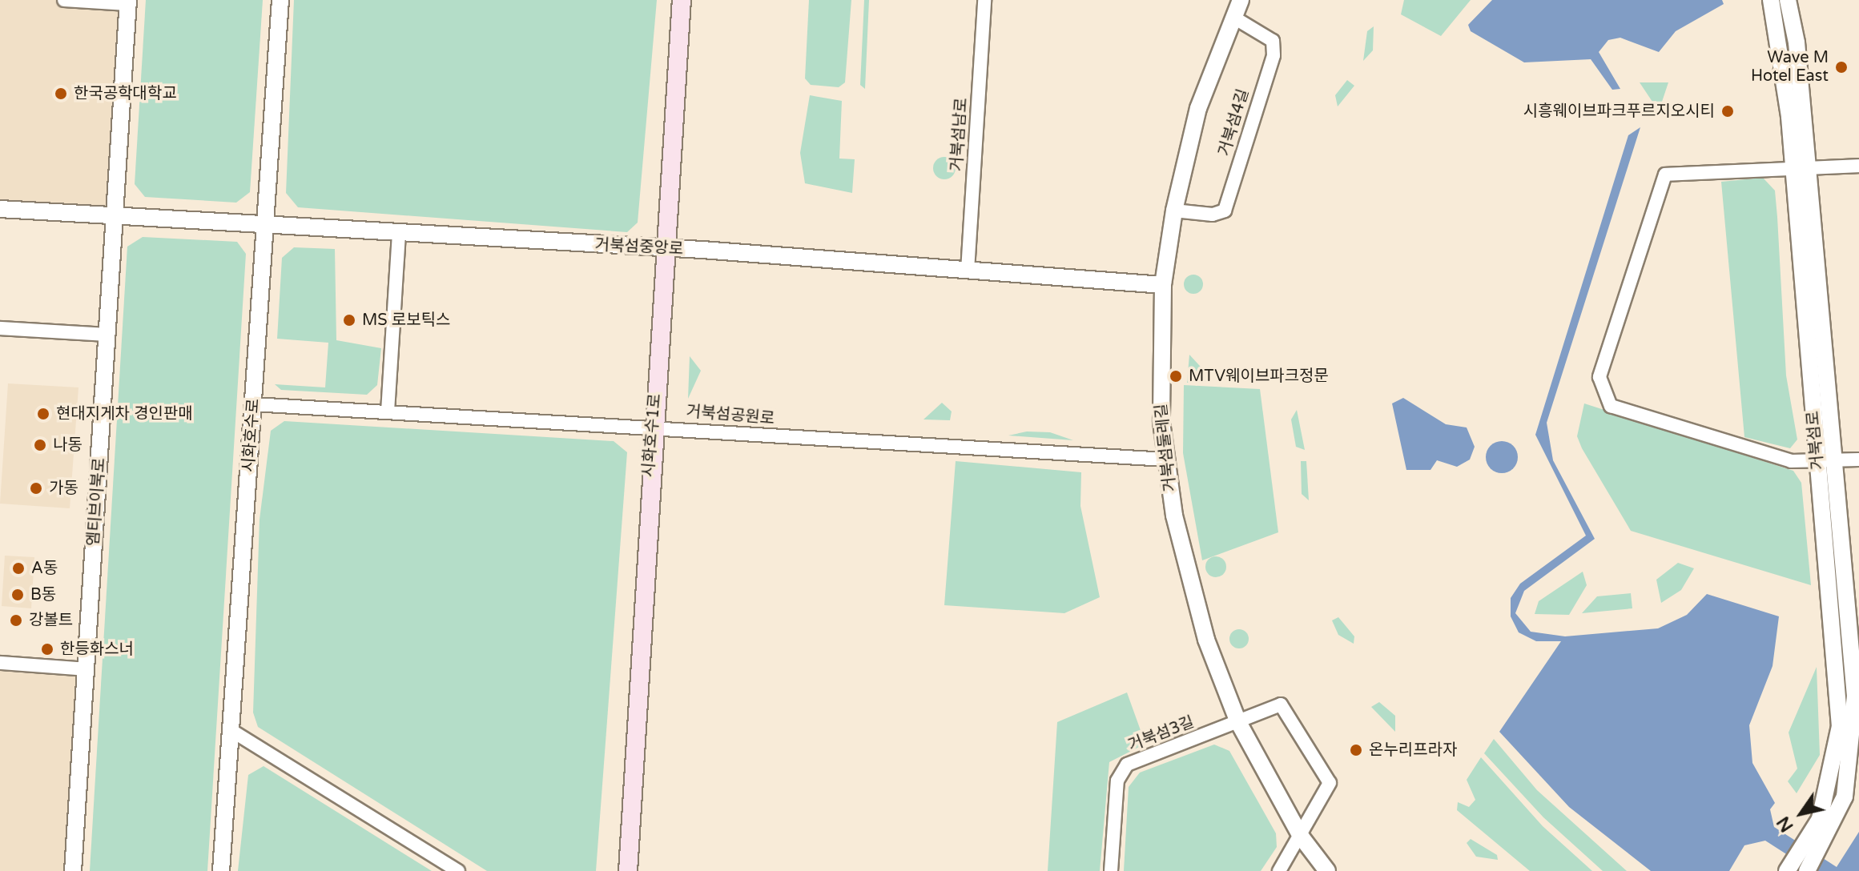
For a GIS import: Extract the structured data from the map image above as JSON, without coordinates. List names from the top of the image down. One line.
{"streets":{"main road":["시화호수1로"],"street":["거북섬4길","거북섬남로","거북섬중앙로","거북섬공원로","시화호수로","거북섬로","거북섬둘레길","엠티브이북로","거북섬3길"]},"crossings":[["거북섬4길","거북섬둘레길"],["거북섬남로","거북섬중앙로"],["거북섬중앙로","시화호수로"],["거북섬중앙로","시화호수1로"],["거북섬중앙로","거북섬둘레길"],["거북섬중앙로","엠티브이북로"],["거북섬공원로","시화호수로"],["거북섬공원로","시화호수1로"],["거북섬공원로","거북섬둘레길"],["거북섬둘레길","거북섬3길"]],"places":["Wave M Hotel East","한국공학대학교","시흥웨이브파크푸르지오시티","MS 로보틱스","MTV웨이브파크정문","현대지게차 경인판매","나동","가동","A동","B동","강볼트","한등화스너","온누리프라자"],"north":"bottom left"}
